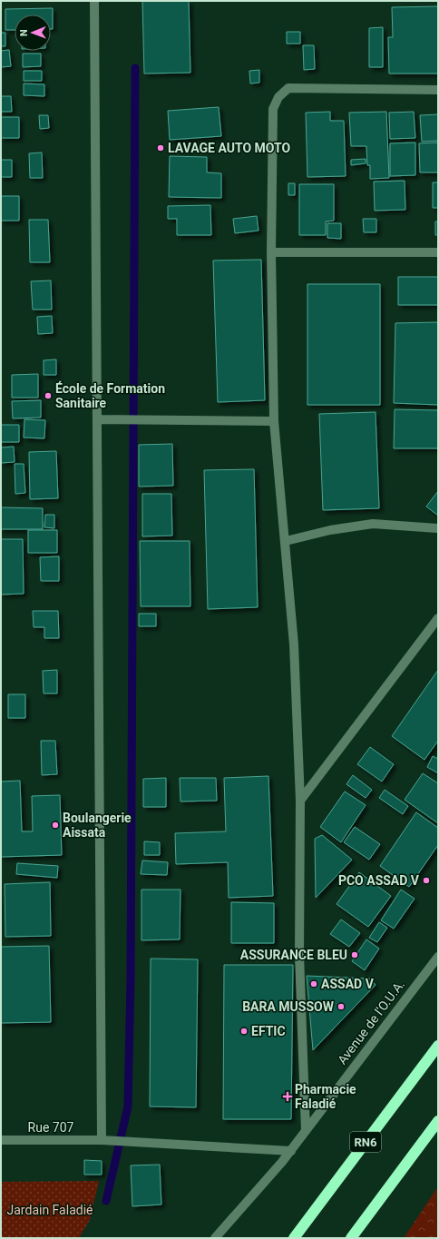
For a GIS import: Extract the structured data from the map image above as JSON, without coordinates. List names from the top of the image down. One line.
{"streets":{"highway":["RN6"],"street":["Avenue de l'O.U.A.","Rue 707"]},"crossings":[["Avenue de l'O.U.A.","Rue 707"]],"parks":["Jardain Faladié"],"places":{"other":["LAVAGE AUTO MOTO","École de Formation Sanitaire","Boulangerie Aissata","PCO ASSAD V","ASSURANCE BLEU","ASSAD V","BARA MUSSOW","EFTIC"],"health":["Pharmacie Faladié"]},"north":"left"}
